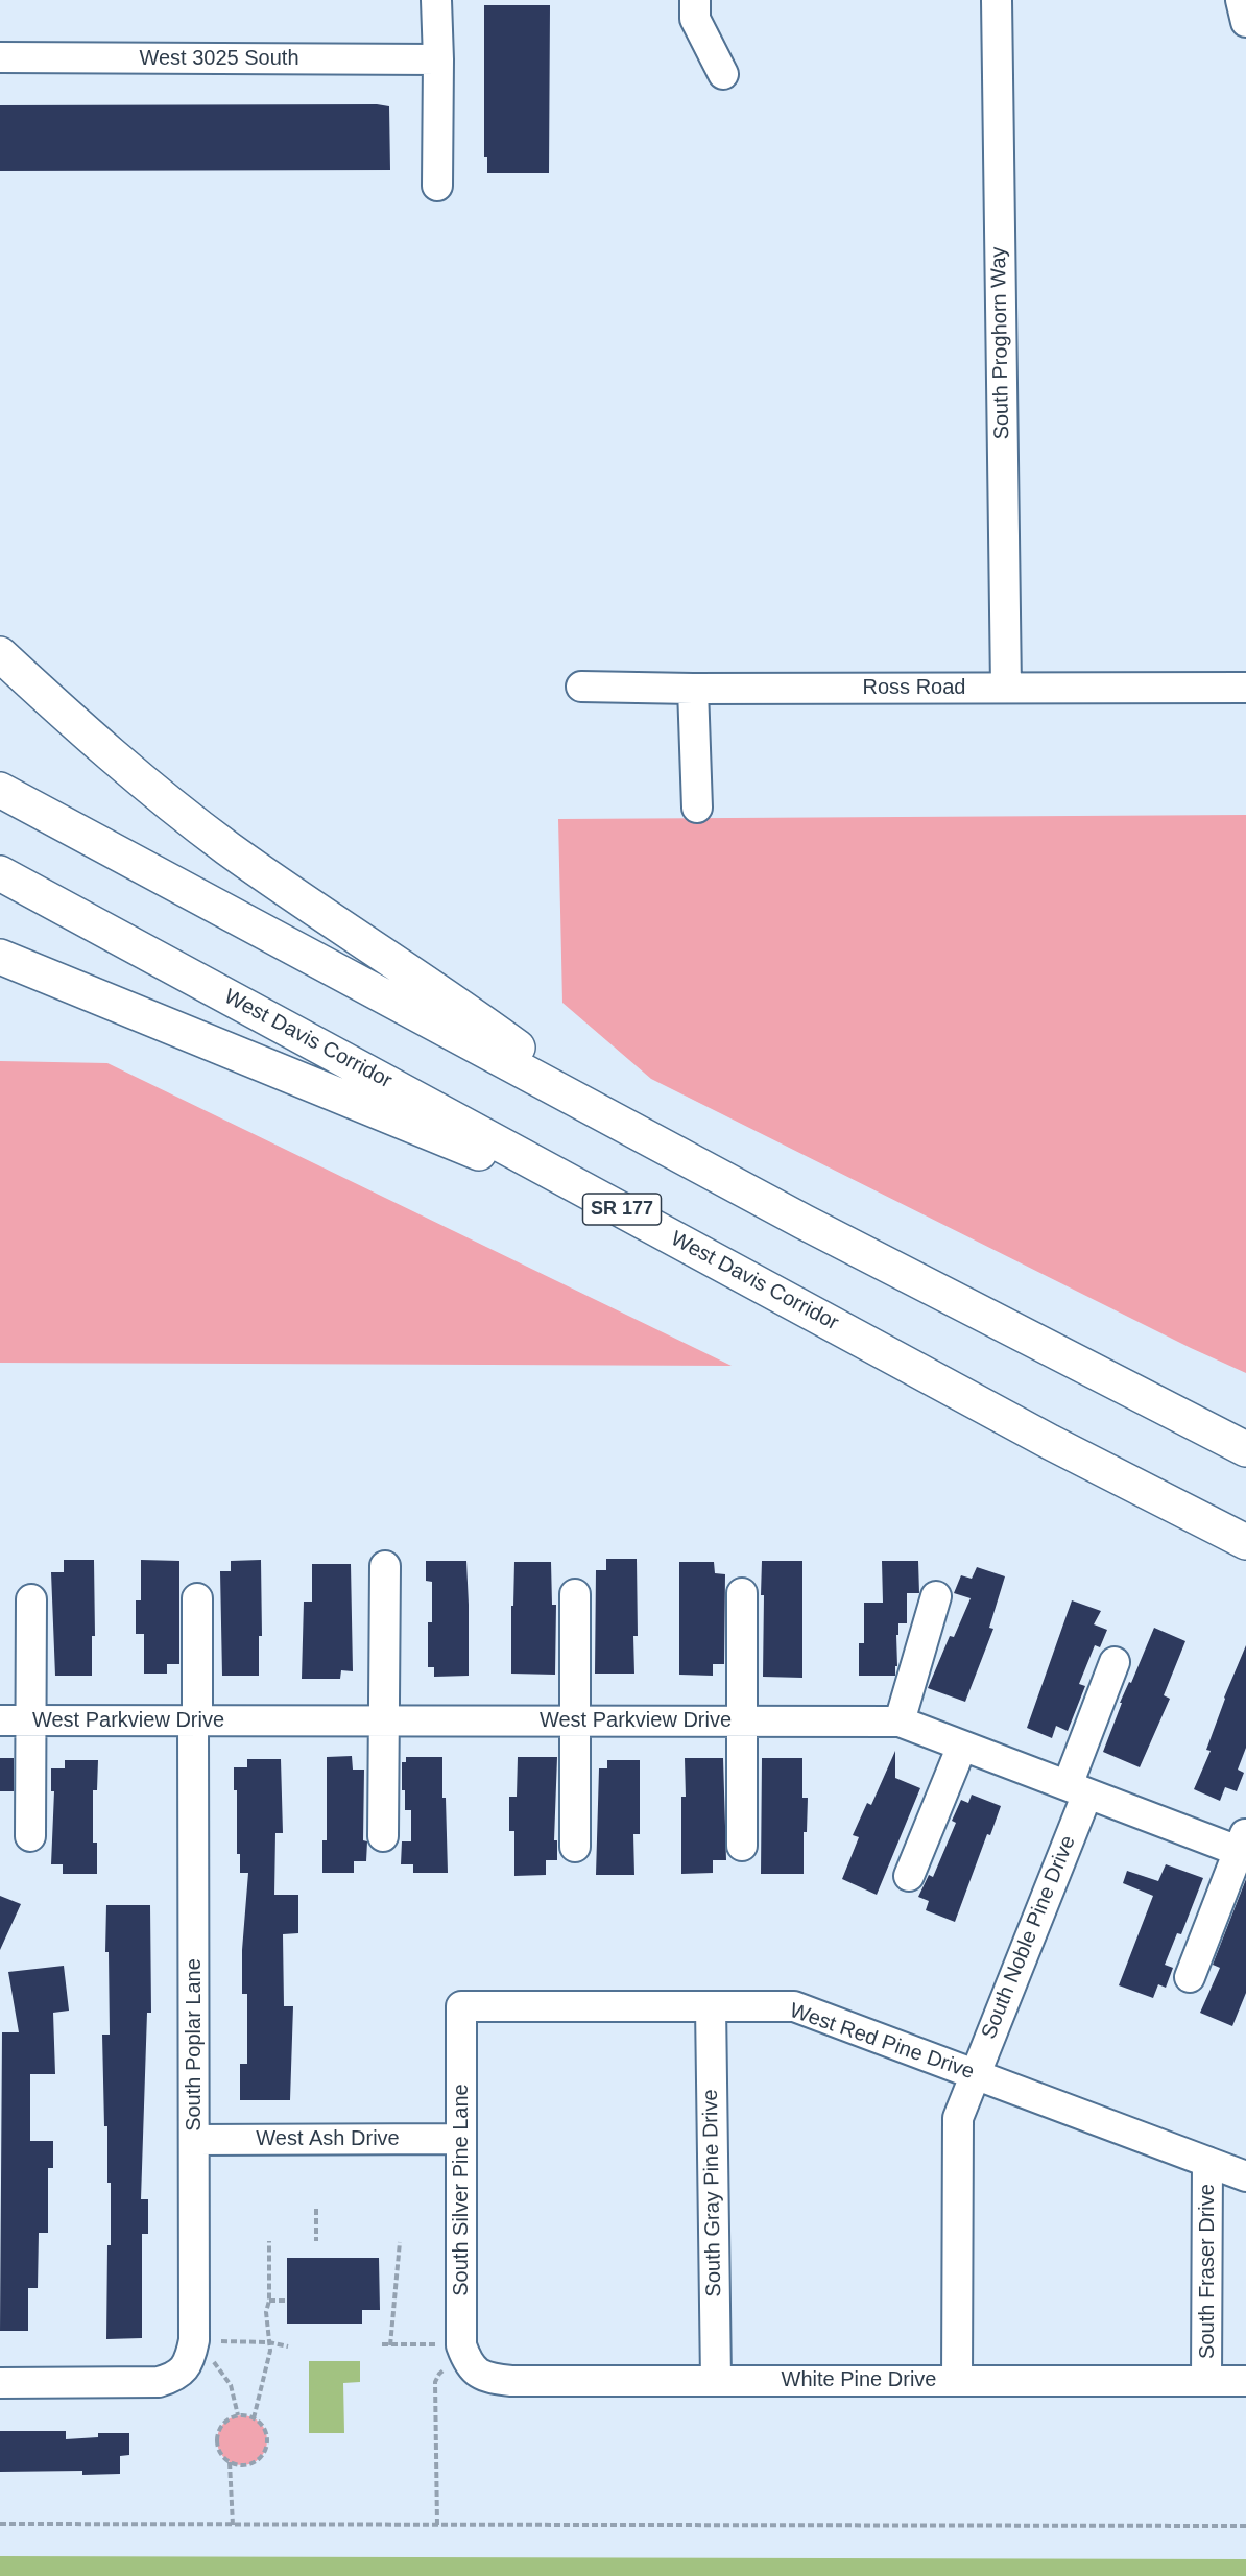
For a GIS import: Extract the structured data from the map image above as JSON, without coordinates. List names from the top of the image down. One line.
{"streets":{"highway":["West Davis Corridor","SR 177"],"street":["West 3025 South","South Proghorn Way","Ross Road","West Parkview Drive","South Noble Pine Drive","West Red Pine Drive","South Poplar Lane","West Ash Drive","South Silver Pine Lane","South Gray Pine Drive","South Fraser Drive","White Pine Drive"]},"crossings":[["South Proghorn Way","Ross Road"],["West Parkview Drive","South Noble Pine Drive"],["West Parkview Drive","South Poplar Lane"],["South Noble Pine Drive","West Red Pine Drive"],["South Noble Pine Drive","White Pine Drive"],["West Red Pine Drive","South Silver Pine Lane"],["West Red Pine Drive","South Gray Pine Drive"],["West Red Pine Drive","South Fraser Drive"],["South Poplar Lane","West Ash Drive"],["West Ash Drive","South Silver Pine Lane"],["South Silver Pine Lane","White Pine Drive"],["South Gray Pine Drive","White Pine Drive"],["South Fraser Drive","White Pine Drive"]]}
